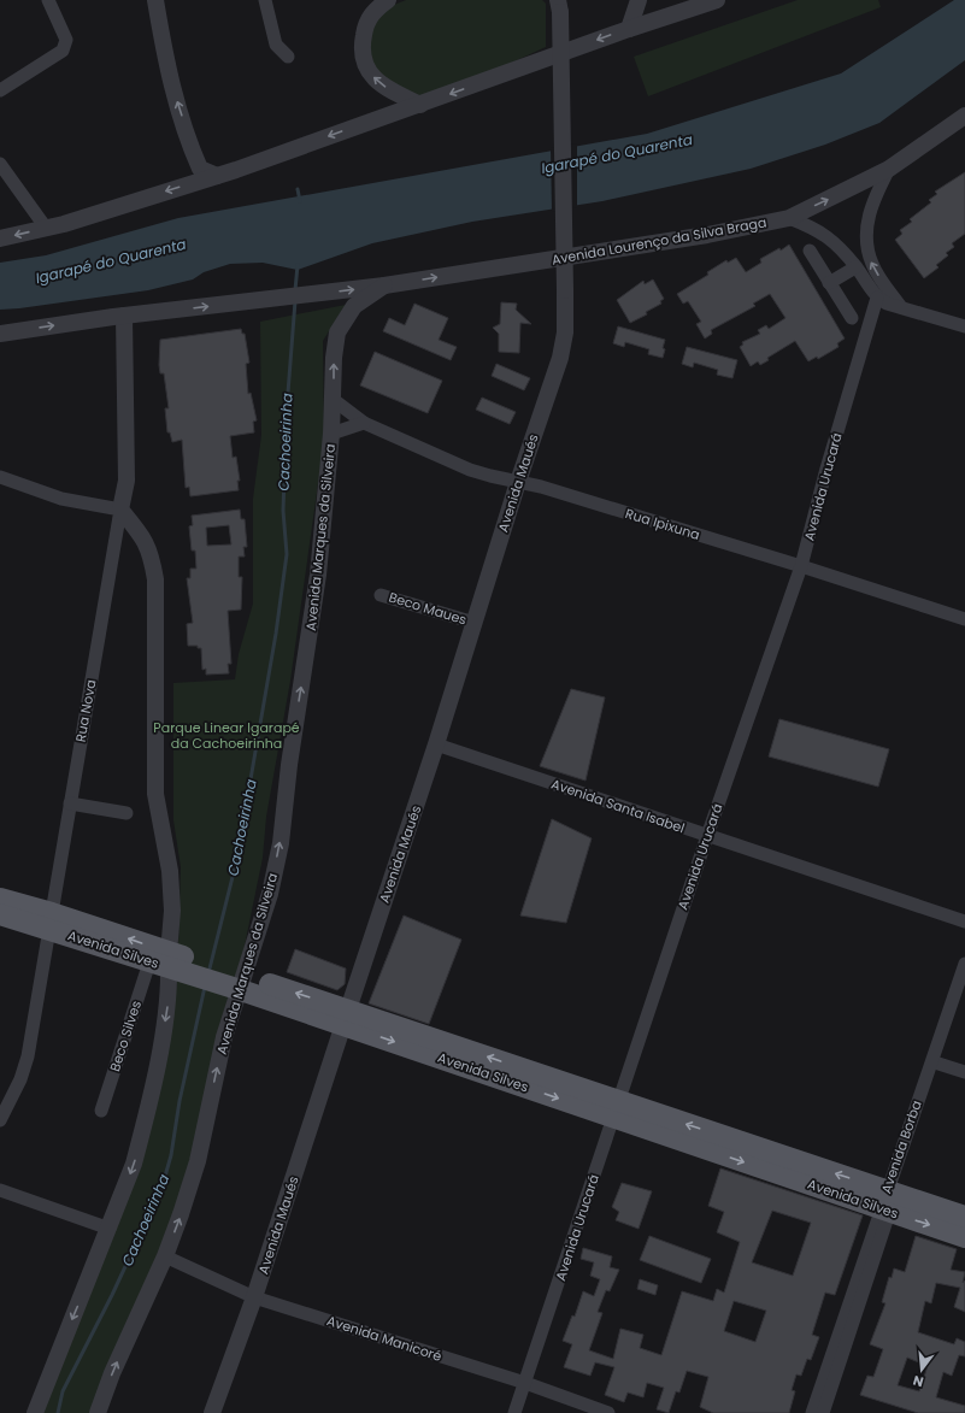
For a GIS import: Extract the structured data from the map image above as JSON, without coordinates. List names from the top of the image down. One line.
{"streets":{"main road":["Avenida Silves"],"street":["Avenida Lourenço da Silva Braga","Avenida Maués","Avenida Urucará","Rua Ipixuna","Avenida Marques da Silveira","Beco Maues","Rua Nova","Avenida Santa Isabel","Beco Silves","Avenida Borba","Avenida Manicoré"]},"crossings":[["Avenida Lourenço da Silva Braga","Avenida Marques da Silveira"],["Avenida Lourenço da Silva Braga","Rua Nova"],["Avenida Maués","Rua Ipixuna"],["Avenida Maués","Beco Maues"],["Avenida Maués","Avenida Santa Isabel"],["Avenida Maués","Avenida Silves"],["Avenida Maués","Avenida Manicoré"],["Avenida Urucará","Rua Ipixuna"],["Avenida Urucará","Avenida Santa Isabel"],["Avenida Urucará","Avenida Silves"],["Avenida Urucará","Avenida Manicoré"],["Rua Ipixuna","Avenida Marques da Silveira"],["Avenida Marques da Silveira","Avenida Silves"],["Avenida Marques da Silveira","Avenida Manicoré"],["Rua Nova","Avenida Silves"],["Avenida Silves","Beco Silves"],["Avenida Silves","Avenida Borba"]],"water":["Igarapé do Quarenta","Cachoeirinha"],"parks":["Parque Linear Igarapé da Cachoeirinha"],"north":"bottom"}
